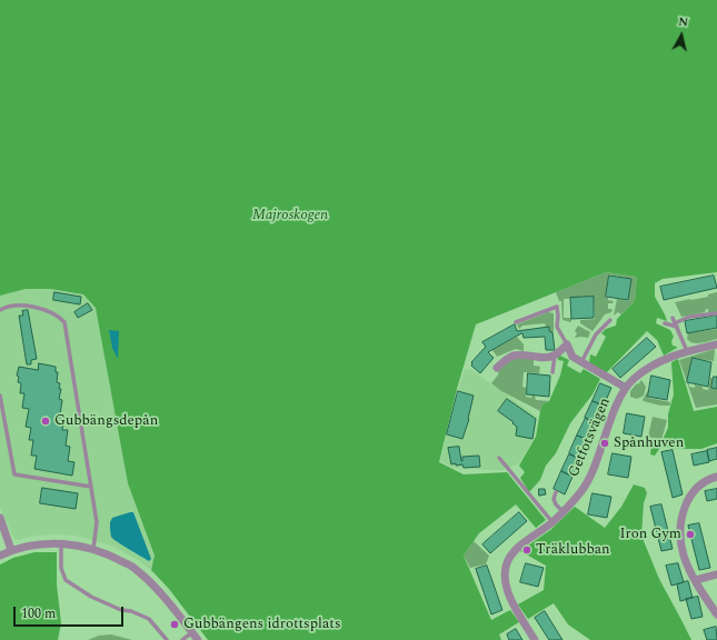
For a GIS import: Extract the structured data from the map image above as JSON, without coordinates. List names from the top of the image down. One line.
{"streets":{"street":["Getfotsvägen"]},"parks":["Majroskogen"],"places":["Gubbängsdepån","Spånhuven","Iron Gym","Träklubban","Gubbängens idrottsplats"],"scale_bar":"100 m","north":"top"}
